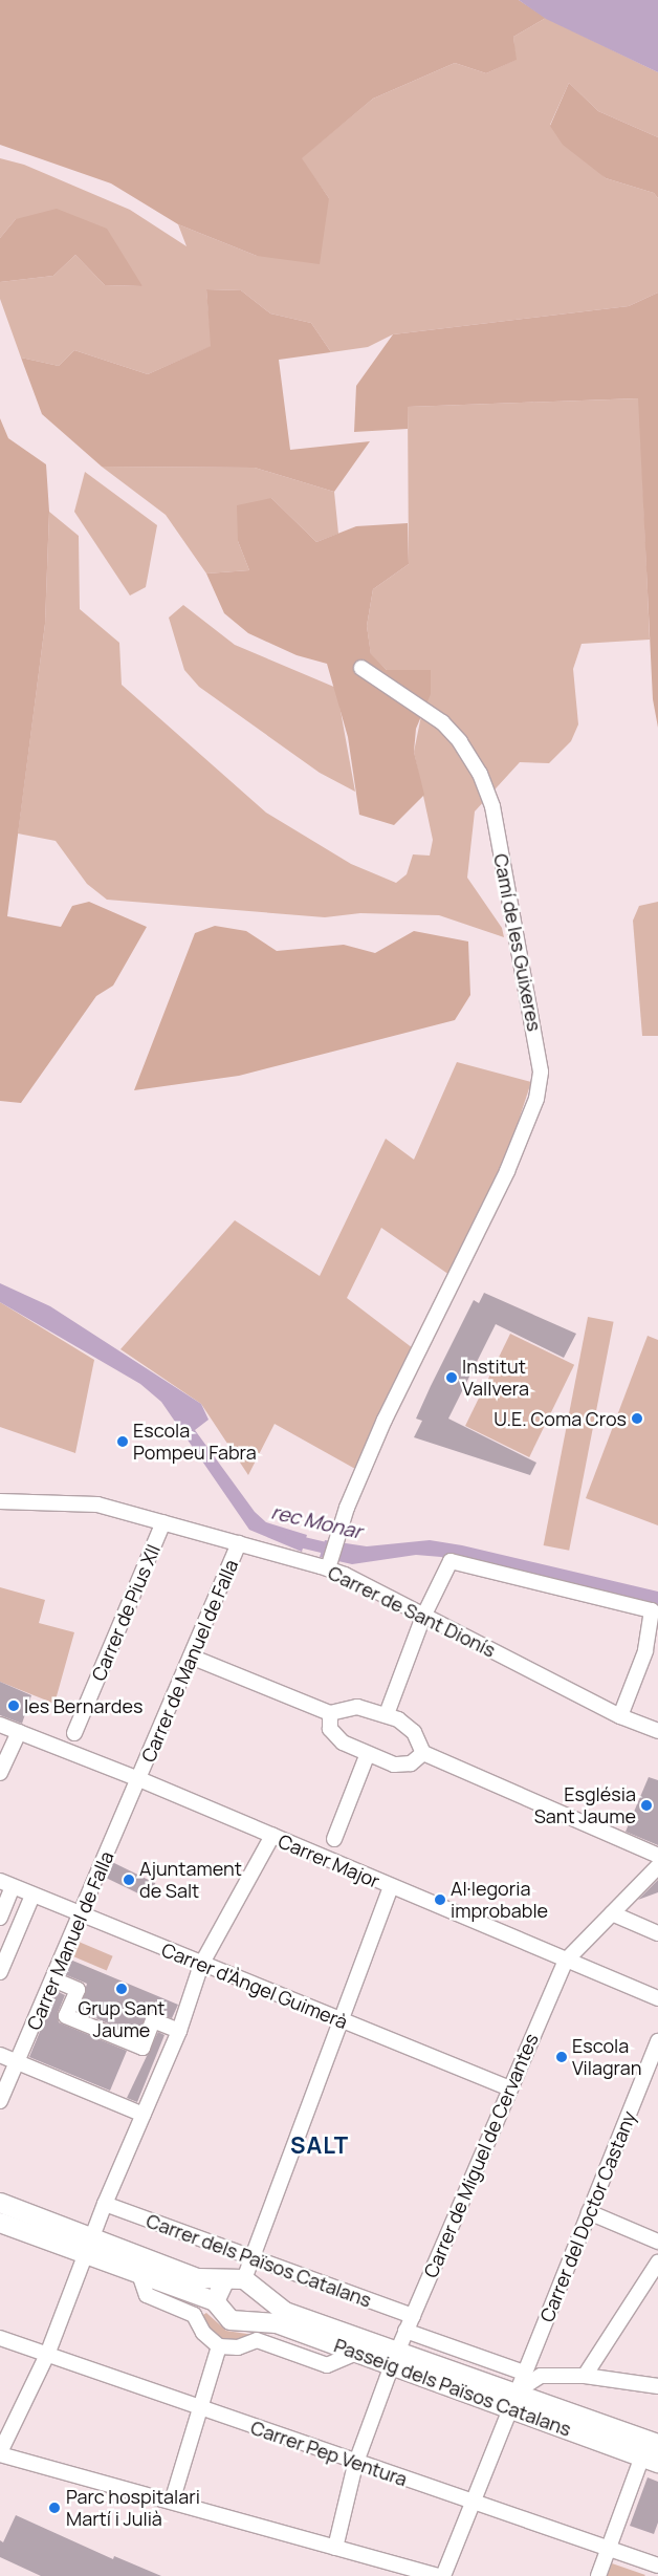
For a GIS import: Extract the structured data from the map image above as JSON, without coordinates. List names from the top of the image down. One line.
{"streets":{"main road":["Passeig dels Països Catalans"],"street":["Camí de les Guixeres","Carrer de Sant Dionís","Carrer de Pius XII","Carrer de Manuel de Falla","Carrer Major","Carrer Manuel de Falla","Carrer d'Àngel Guimerà","Carrer de Miguel de Cervantes","Carrer del Doctor Castany","Carrer dels Països Catalans","Carrer Pep Ventura"]},"crossings":[["Camí de les Guixeres","Carrer de Sant Dionís"],["Carrer de Sant Dionís","Carrer de Pius XII"],["Carrer de Sant Dionís","Carrer de Manuel de Falla"],["Carrer de Manuel de Falla","Carrer Major"],["Carrer de Manuel de Falla","Carrer Manuel de Falla"],["Carrer Major","Carrer Manuel de Falla"],["Carrer Major","Carrer de Miguel de Cervantes"],["Carrer Manuel de Falla","Carrer d'Àngel Guimerà"],["Carrer d'Àngel Guimerà","Carrer de Miguel de Cervantes"],["Carrer de Miguel de Cervantes","Carrer dels Països Catalans"],["Carrer de Miguel de Cervantes","Passeig dels Països Catalans"],["Carrer de Miguel de Cervantes","Carrer Pep Ventura"],["Carrer del Doctor Castany","Passeig dels Països Catalans"],["Carrer del Doctor Castany","Carrer Pep Ventura"]],"districts":["SALT"],"water":["rec Monar"],"places":["Institut Vallvera","U.E. Coma Cros","Escola Pompeu Fabra","les Bernardes","Església Sant Jaume","Ajuntament de Salt","Al·legoria improbable","Grup Sant Jaume","Escola Vilagran","Parc hospitalari Martí i Julià"]}
